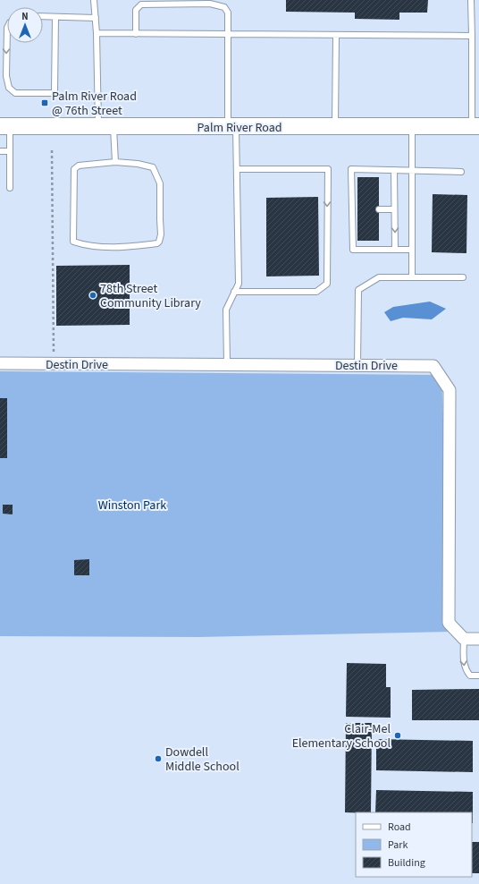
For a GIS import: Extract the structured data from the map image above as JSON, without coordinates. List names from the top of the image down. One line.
{"streets":{"street":["Palm River Road","Destin Drive"]},"parks":["Winston Park"],"places":{"transit":["Palm River Road @ 76th Street"],"other":["78th Street Community Library","Clair-Mel Elementary School","Dowdell Middle School"]},"legend":["Road","Park","Building"],"north":"top"}
